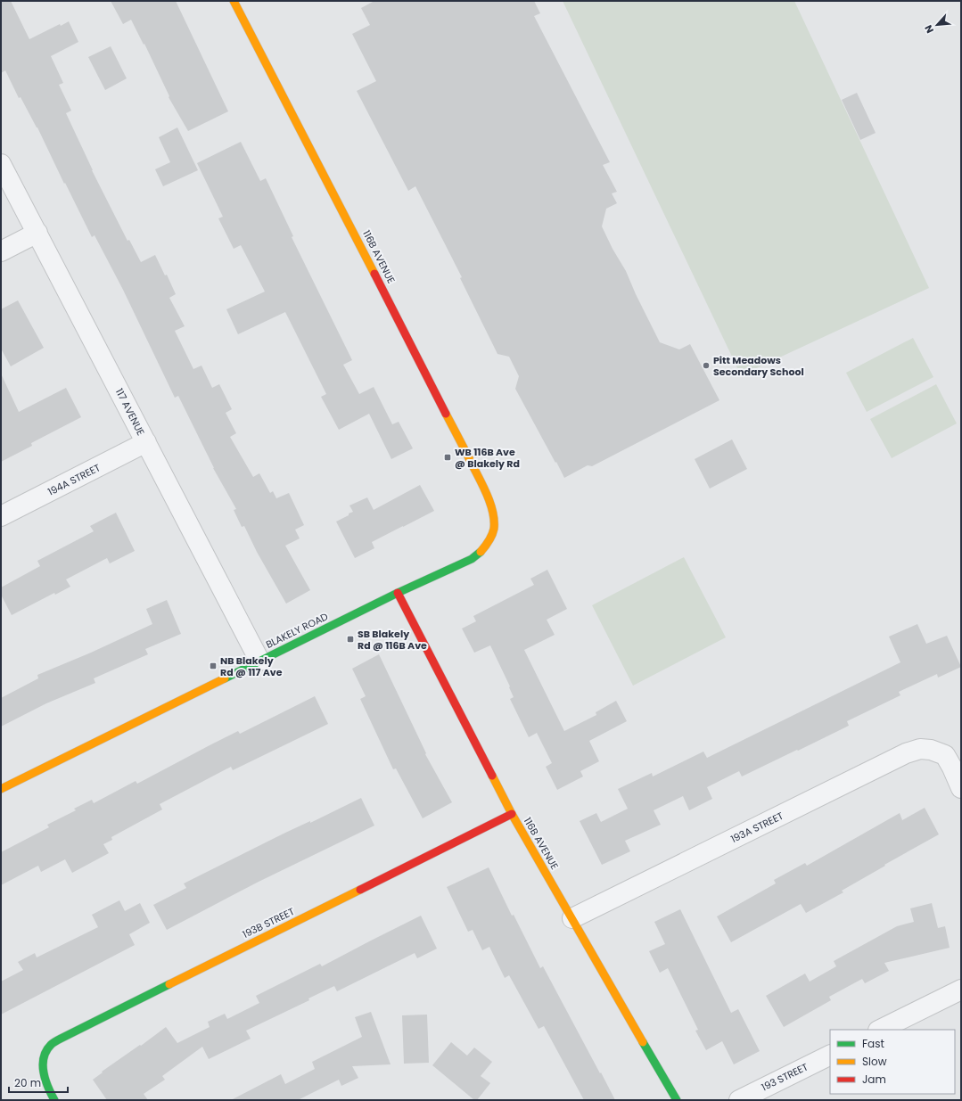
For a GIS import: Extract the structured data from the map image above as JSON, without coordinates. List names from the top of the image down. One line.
{"streets":{"street":["116B AVENUE","117 AVENUE","194A STREET","BLAKELY ROAD","193A STREET","193B STREET","193 STREET"]},"crossings":[["116B AVENUE","BLAKELY ROAD"],["116B AVENUE","193A STREET"],["116B AVENUE","193B STREET"],["117 AVENUE","194A STREET"],["117 AVENUE","BLAKELY ROAD"]],"places":{"other":["Pitt Meadows Secondary School"],"transit":["WB 116B Ave @ Blakely Rd","SB Blakely Rd @ 116B Ave","NB Blakely Rd @ 117 Ave"]},"legend":["Fast","Slow","Jam"],"scale_bar":"20 m","north":"bottom left"}
